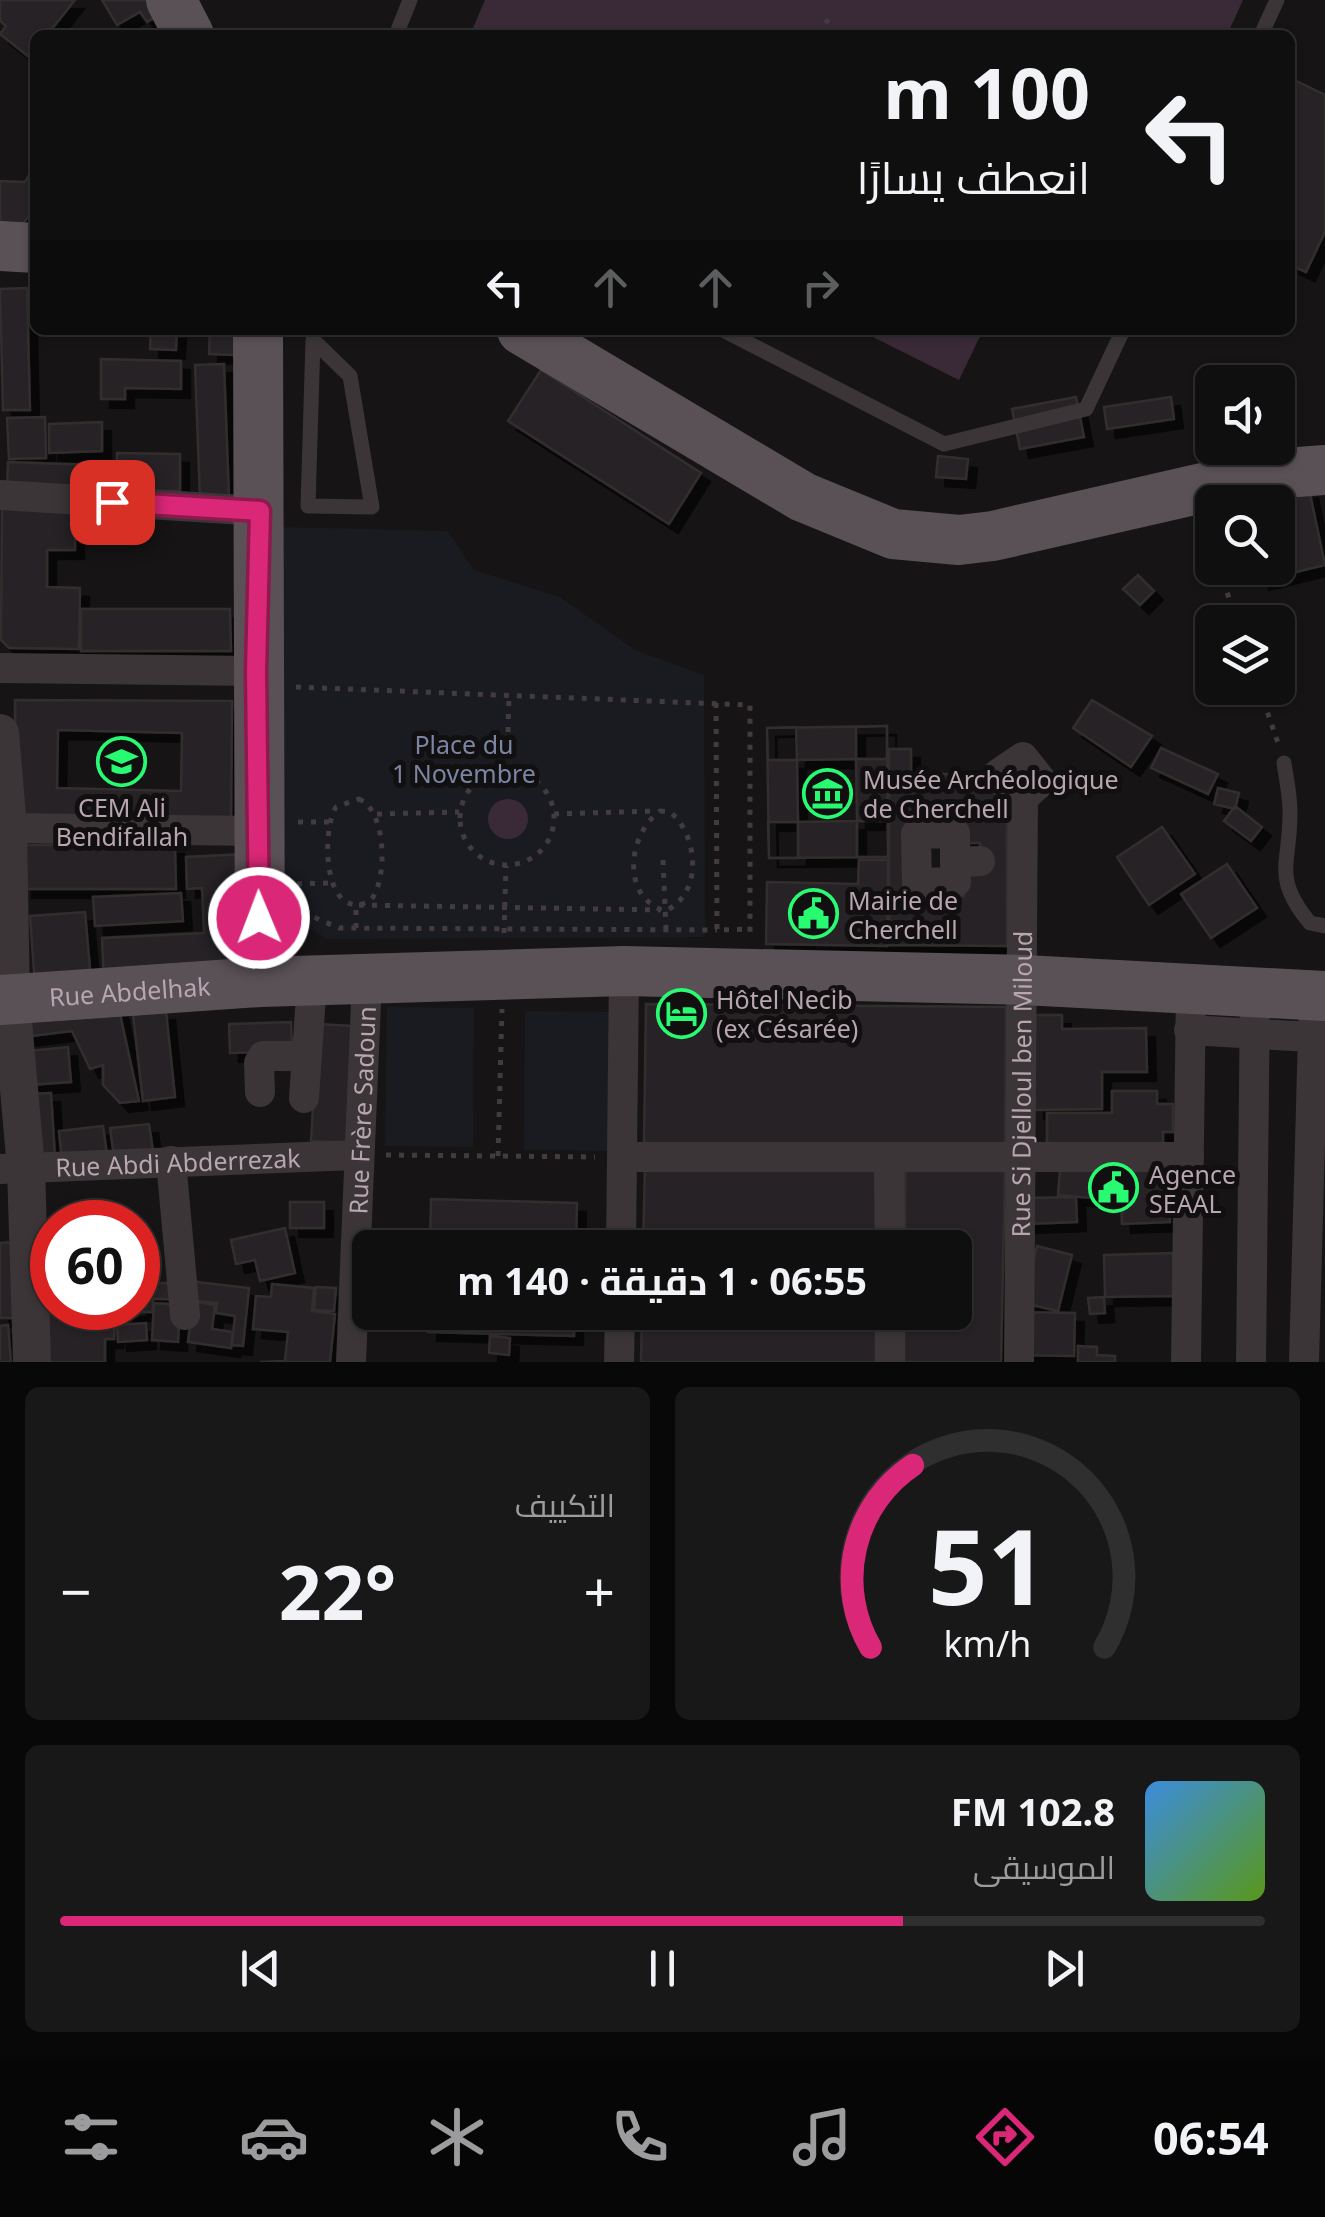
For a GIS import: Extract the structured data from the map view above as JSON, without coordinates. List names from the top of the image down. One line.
{"streets":{"main road":["Rue Abdelhak"],"street":["Rue Si Djelloul ben Miloud","Rue Frère Sadoun","Rue Abdi Abderrezak"]},"crossings":[["Rue Abdelhak","Rue Si Djelloul ben Miloud"],["Rue Abdelhak","Rue Frère Sadoun"],["Rue Frère Sadoun","Rue Abdi Abderrezak"]],"parks":["Place du 1 Novembre"],"places":{"school or university":["CEM Ali Bendifallah"],"museum":["Musée Archéologique de Cherchell"],"public building":["Mairie de Cherchell","Agence SEAAL"],"hotel":["Hôtel Necib (ex Césarée)"]},"page":{"turn":["100 m","انعطف يسارًا"],"limit":"60","trip":"06:55 · 1 دقيقة · 140 m","tile":"التكييف","heat":["−","22°","+"],"song":["102.8 FM","الموسيقى"],"tabs":"06:54","gauge":["51","km/h"]}}
